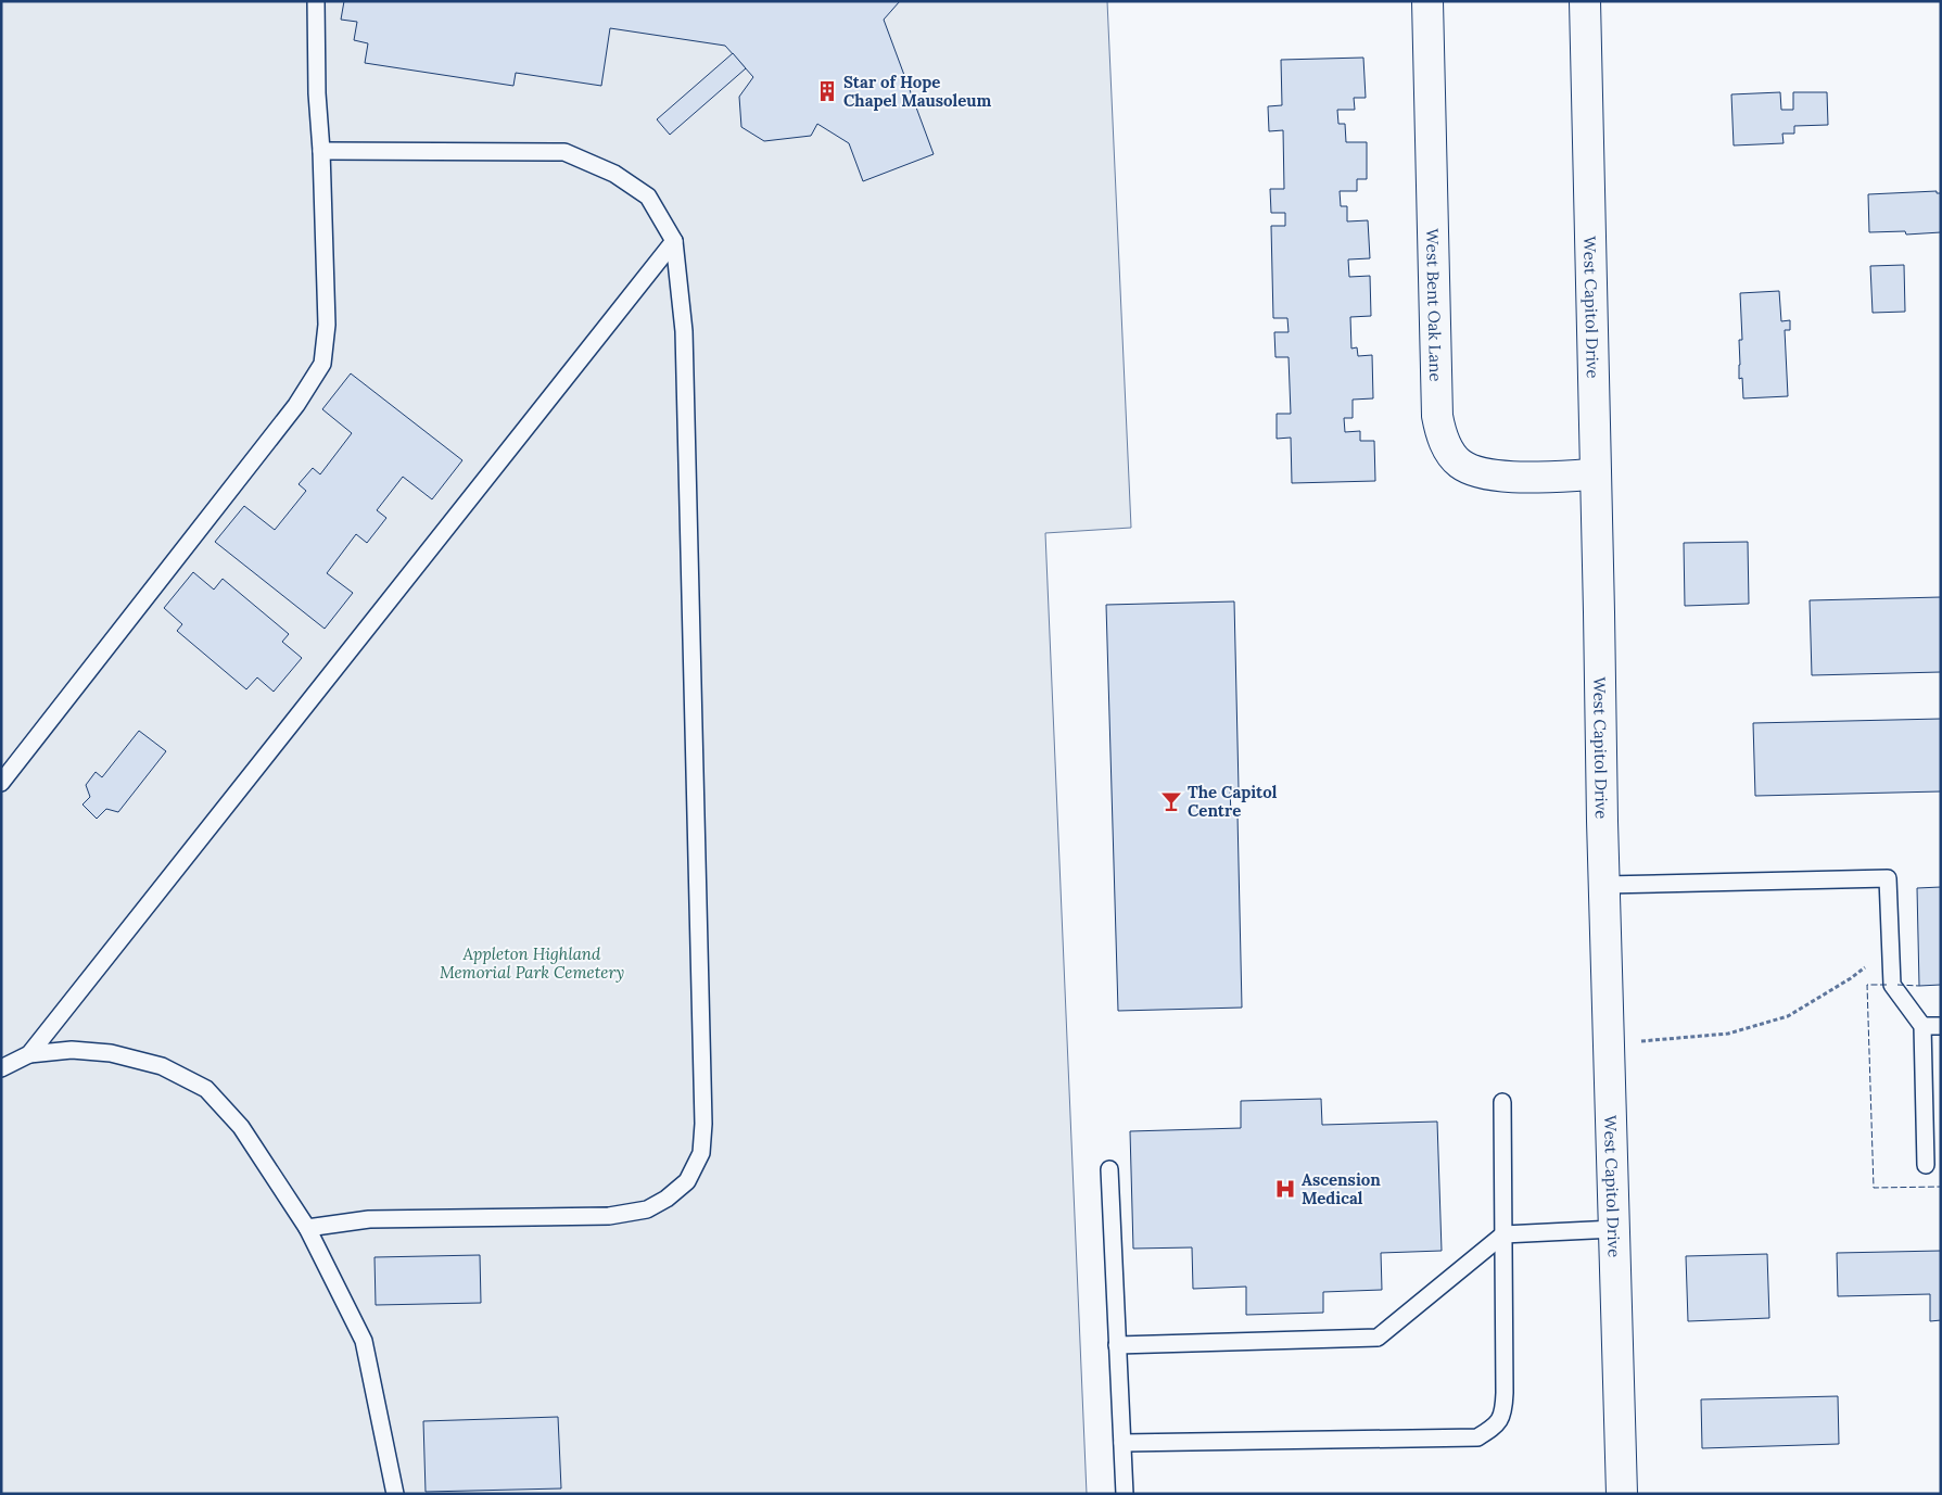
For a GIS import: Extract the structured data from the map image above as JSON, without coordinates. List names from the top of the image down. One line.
{"streets":{"street":["West Bent Oak Lane","West Capitol Drive"]},"crossings":[["West Bent Oak Lane","West Capitol Drive"]],"parks":["Appleton Highland Memorial Park Cemetery"],"places":{"building":["Star of Hope Chapel Mausoleum"],"bar":["The Capitol Centre"],"hospital":["Ascension Medical"]}}
